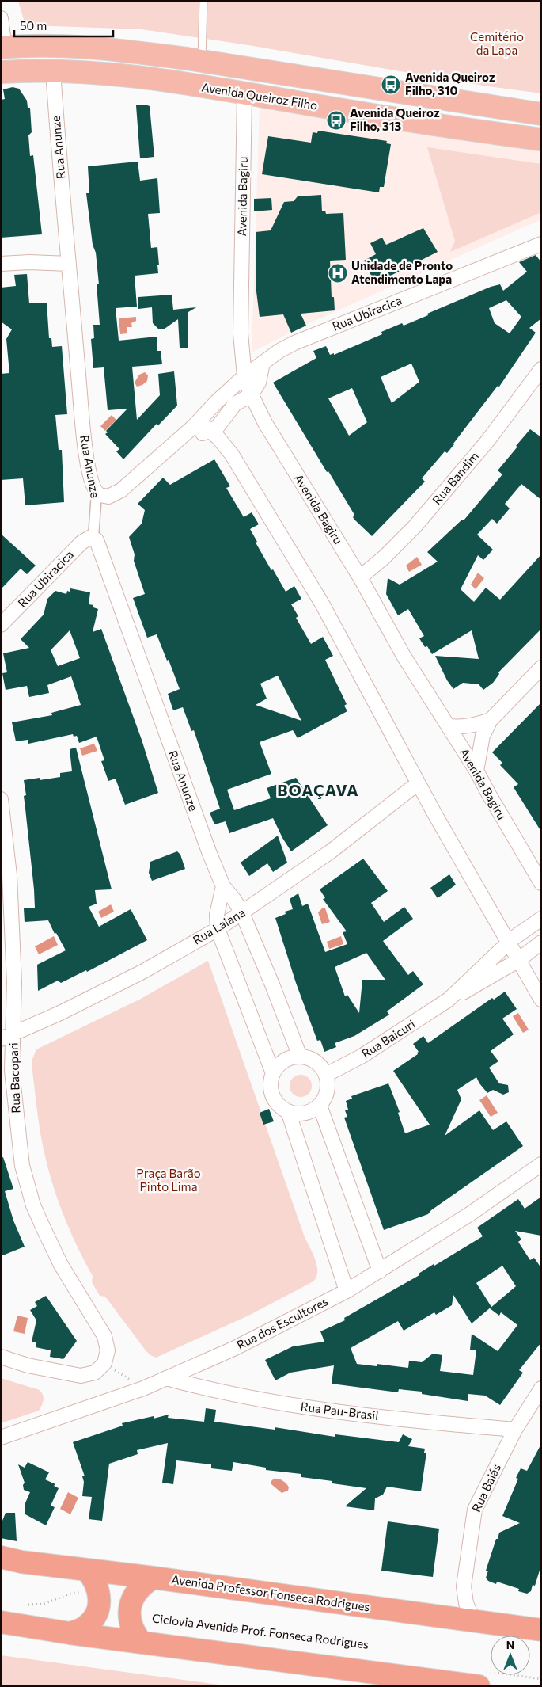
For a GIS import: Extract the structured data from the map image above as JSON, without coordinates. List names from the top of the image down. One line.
{"streets":{"highway":["Avenida Professor Fonseca Rodrigues"],"main road":["Avenida Queiroz Filho"],"street":["Rua Anunze","Avenida Bagiru","Rua Ubiracica","Rua Bandim","Rua Laiana","Rua Baicuri","Rua Bacopari","Rua dos Escultores","Rua Pau-Brasil","Rua Baiás"]},"crossings":[["Avenida Queiroz Filho","Rua Anunze"],["Avenida Queiroz Filho","Avenida Bagiru"],["Rua Anunze","Rua Ubiracica"],["Rua Anunze","Rua Laiana"],["Avenida Bagiru","Rua Ubiracica"],["Avenida Bagiru","Rua Bandim"],["Rua Laiana","Rua Bacopari"],["Rua dos Escultores","Rua Pau-Brasil"],["Rua Pau-Brasil","Rua Baiás"],["Rua Baiás","Avenida Professor Fonseca Rodrigues"]],"districts":["BOAÇAVA"],"parks":["Cemitério da Lapa","Praça Barão Pinto Lima"],"places":{"bus stop":["Avenida Queiroz Filho, 310","Avenida Queiroz Filho, 313"],"hospital":["Unidade de Pronto Atendimento Lapa"]},"scale_bar":"50 m","north":"top"}
